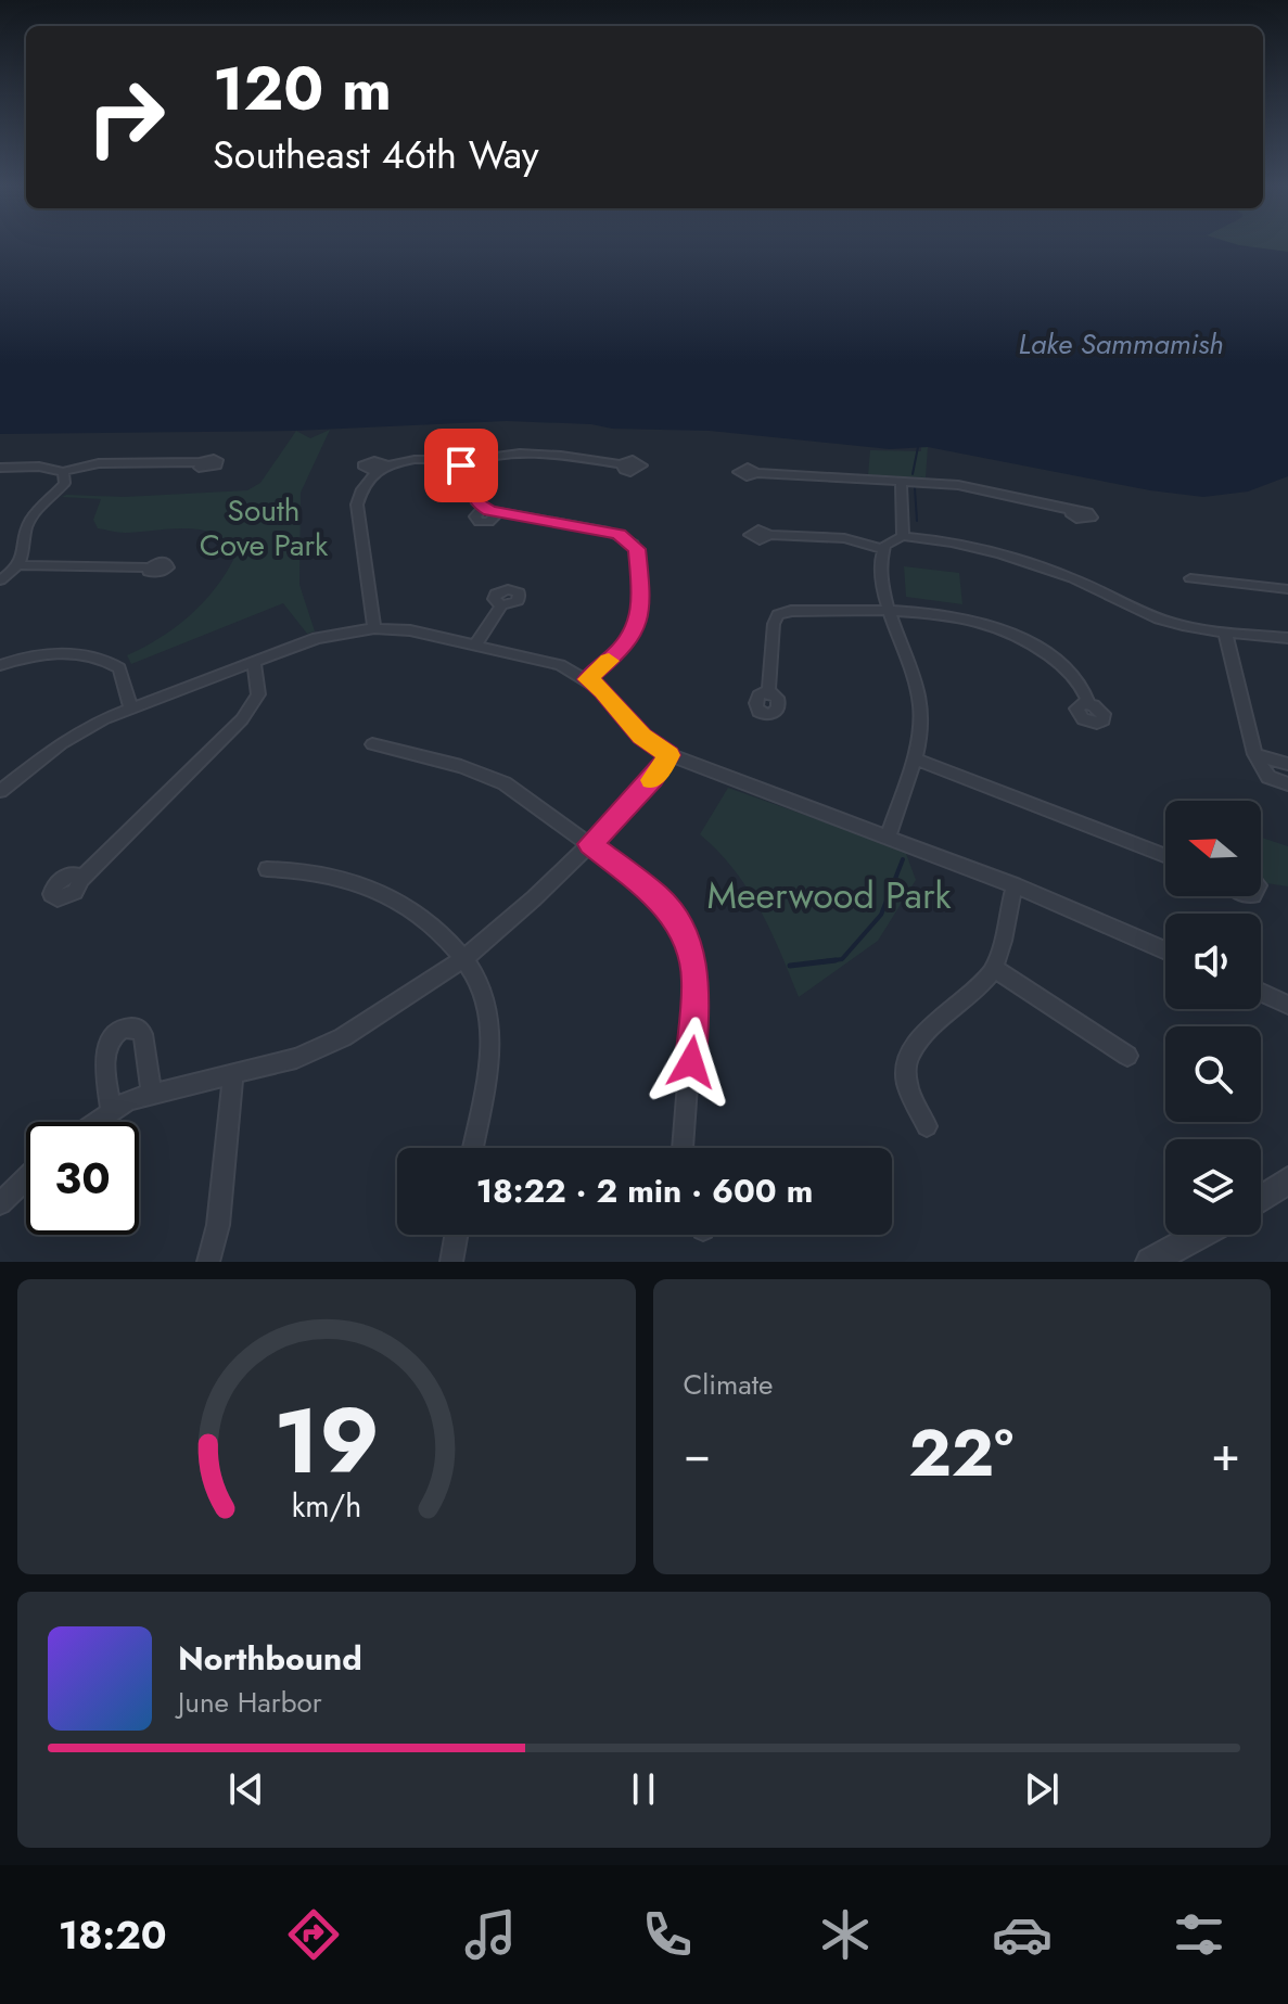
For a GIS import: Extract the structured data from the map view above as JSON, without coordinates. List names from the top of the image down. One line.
{"water":["Lake Sammamish"],"parks":["South Cove Park","Meerwood Park"],"north":"left","page":{"turn":["120 m","Southeast 46th Way"],"limit":"30","trip":"18:22 · 2 min · 600 m","tile":"Climate","heat":["−","22°","+"],"song":["Northbound","June Harbor"],"tabs":"18:20","gauge":["19","km/h"]}}
